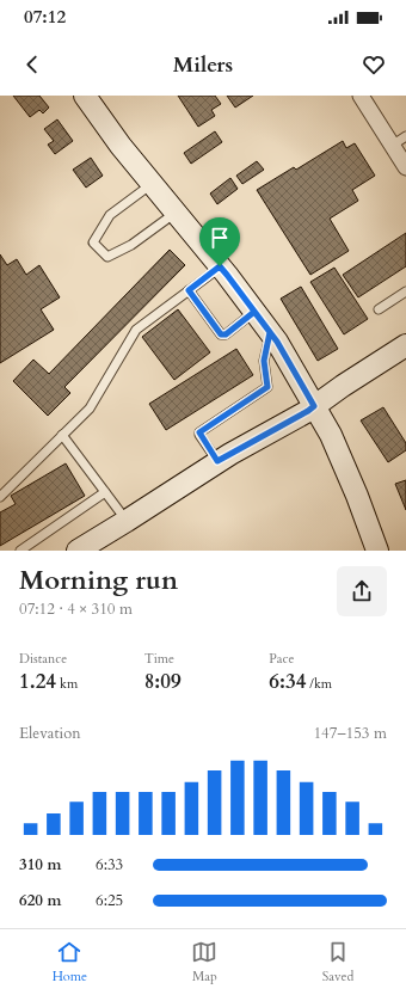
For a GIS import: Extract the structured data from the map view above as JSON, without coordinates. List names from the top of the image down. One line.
{"page":{"status":"07:12","header":"Milers","heading":["Morning run","07:12 · 4 × 310 m"],"stats":[["Distance","1.24 km"],["Time","8:09"],["Pace","6:34 /km"]],"chart":["Elevation","147–153 m"],"list":[{"name":"310 m","note":"6:33"},{"name":"620 m","note":"6:25"}],"tabs":["Home","Map","Saved"]}}
